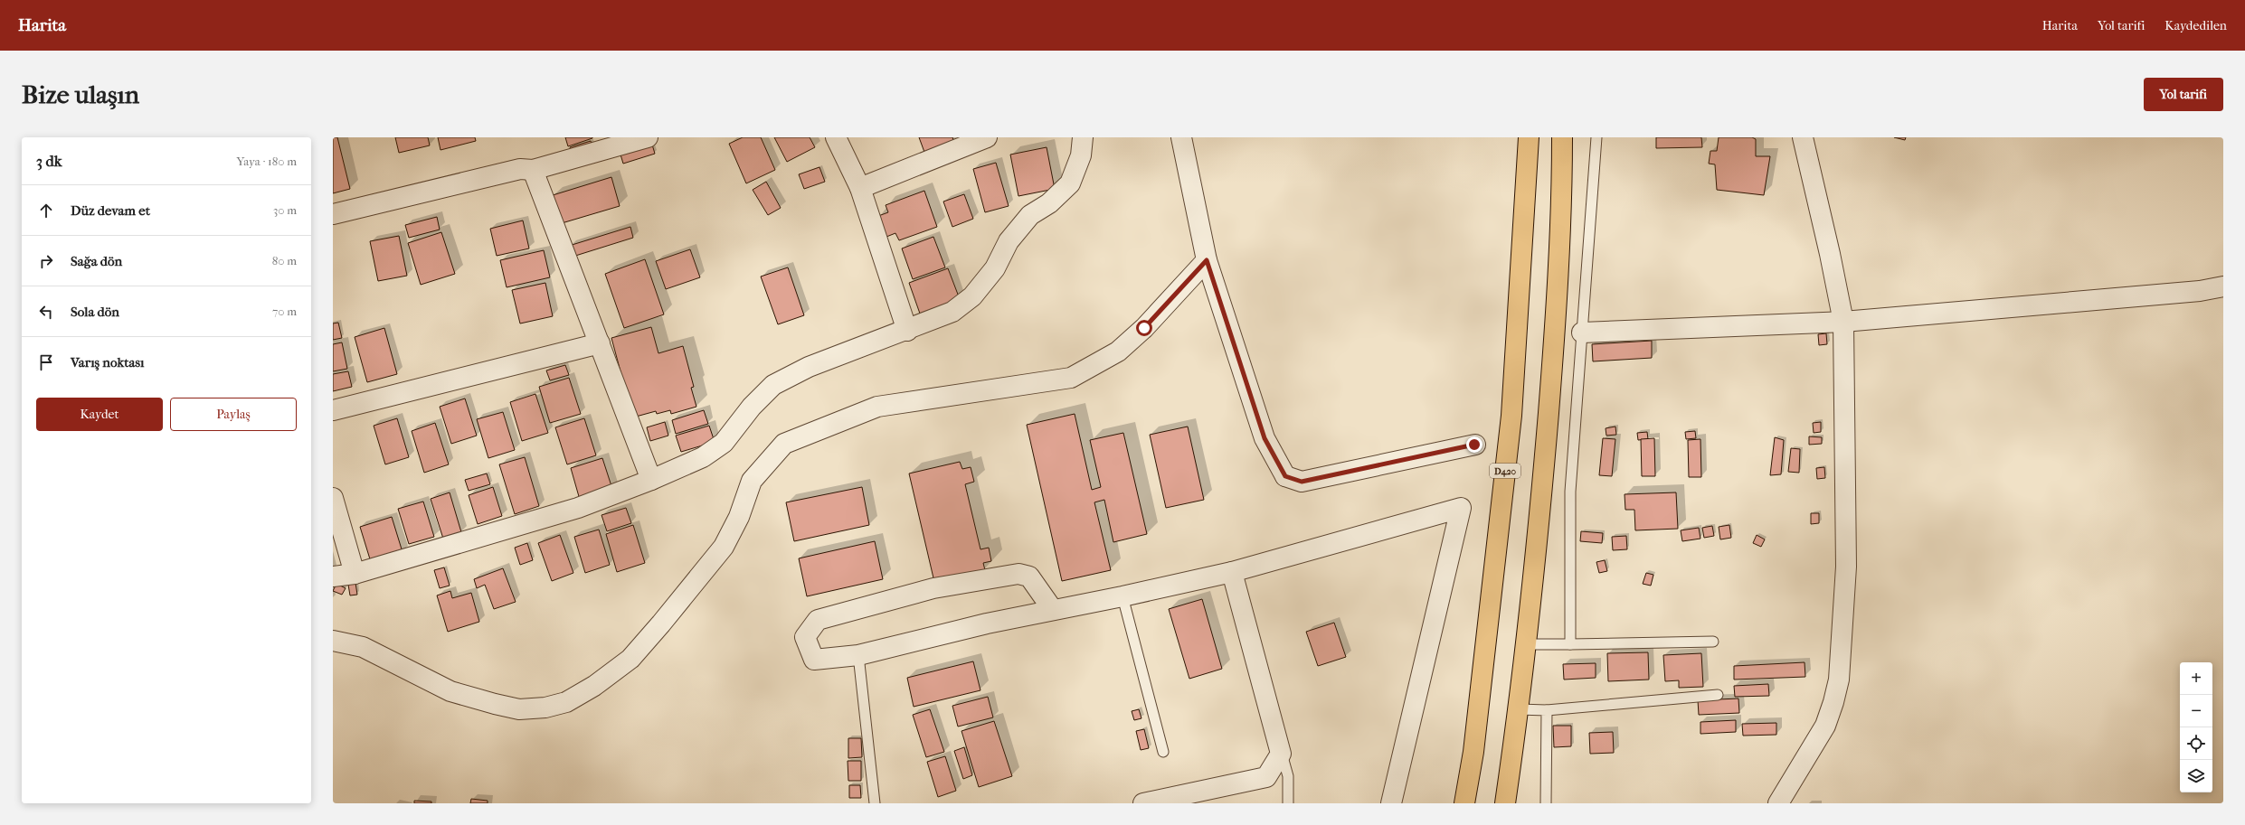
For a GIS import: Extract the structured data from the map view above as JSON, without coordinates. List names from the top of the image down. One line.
{"streets":{"highway":["D420"]},"page":{"header":"Harita","nav":["Harita","Yol tarifi","Kaydedilen"],"buttons":["Yol tarifi",["Kaydet","Paylaş"]],"title":"Bize ulaşın","heading":["3 dk","Yaya · 180 m"],"list":[["Düz devam et","30 m"],["Sağa dön","80 m"],["Sola dön","70 m"],"Varış noktası"],"map_buttons":["+","−"]}}
